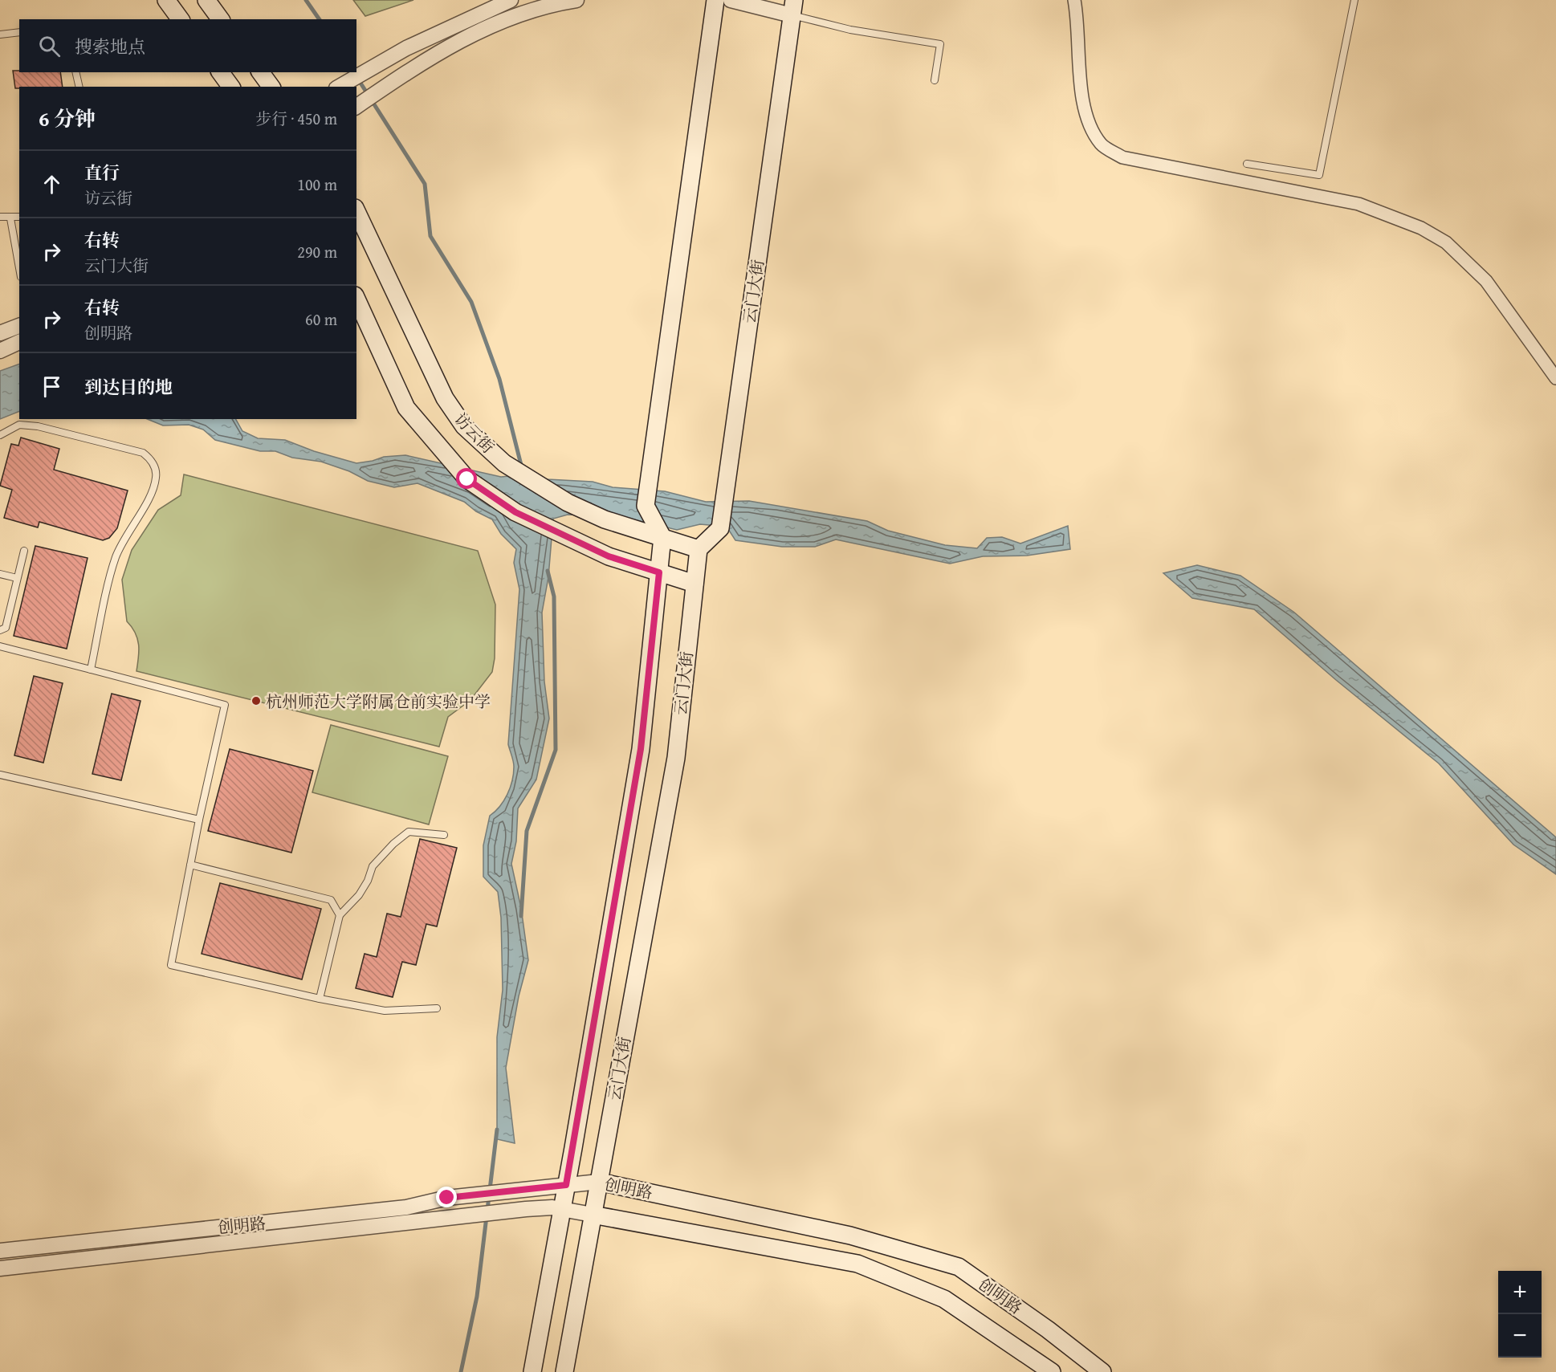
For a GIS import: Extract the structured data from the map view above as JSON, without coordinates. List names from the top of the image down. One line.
{"streets":{"main road":["云门大街","访云街","创明路"]},"crossings":[["云门大街","访云街"],["云门大街","创明路"]],"places":["杭州师范大学附属仓前实验中学"],"page":{"search":"搜索地点","heading":["6 分钟","步行 · 450 m"],"list":[["直行","访云街","100 m"],["右转","云门大街","290 m"],["右转","创明路","60 m"],"到达目的地"],"map_buttons":["+","−"]}}
